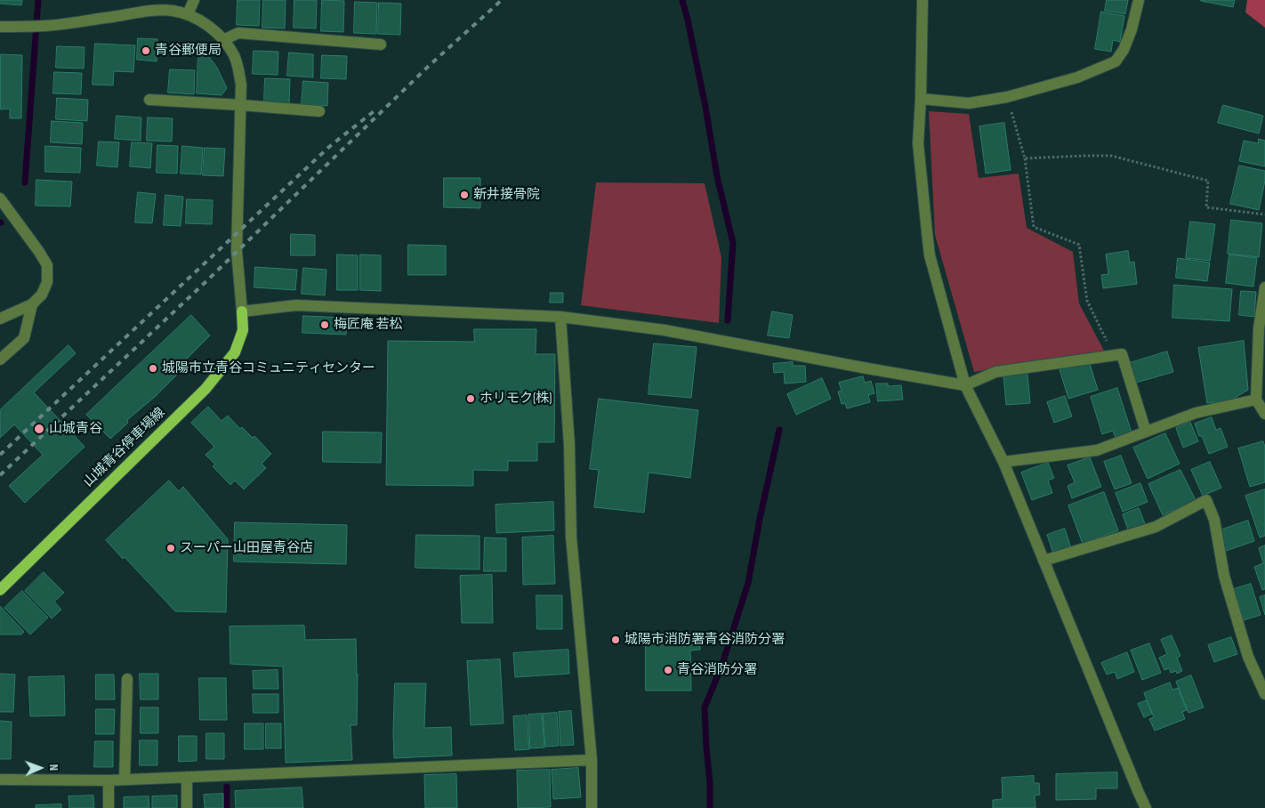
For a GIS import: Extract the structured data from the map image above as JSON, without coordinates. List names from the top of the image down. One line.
{"streets":{"main road":["山城青谷停車場線"]},"places":["青谷郵便局","新井接骨院","梅匠庵 若松","城陽市立青谷コミュニティセンター","ホリモク(株)","山城青谷","スーパー山田屋青谷店","城陽市消防署青谷消防分署","青谷消防分署"],"north":"right"}
